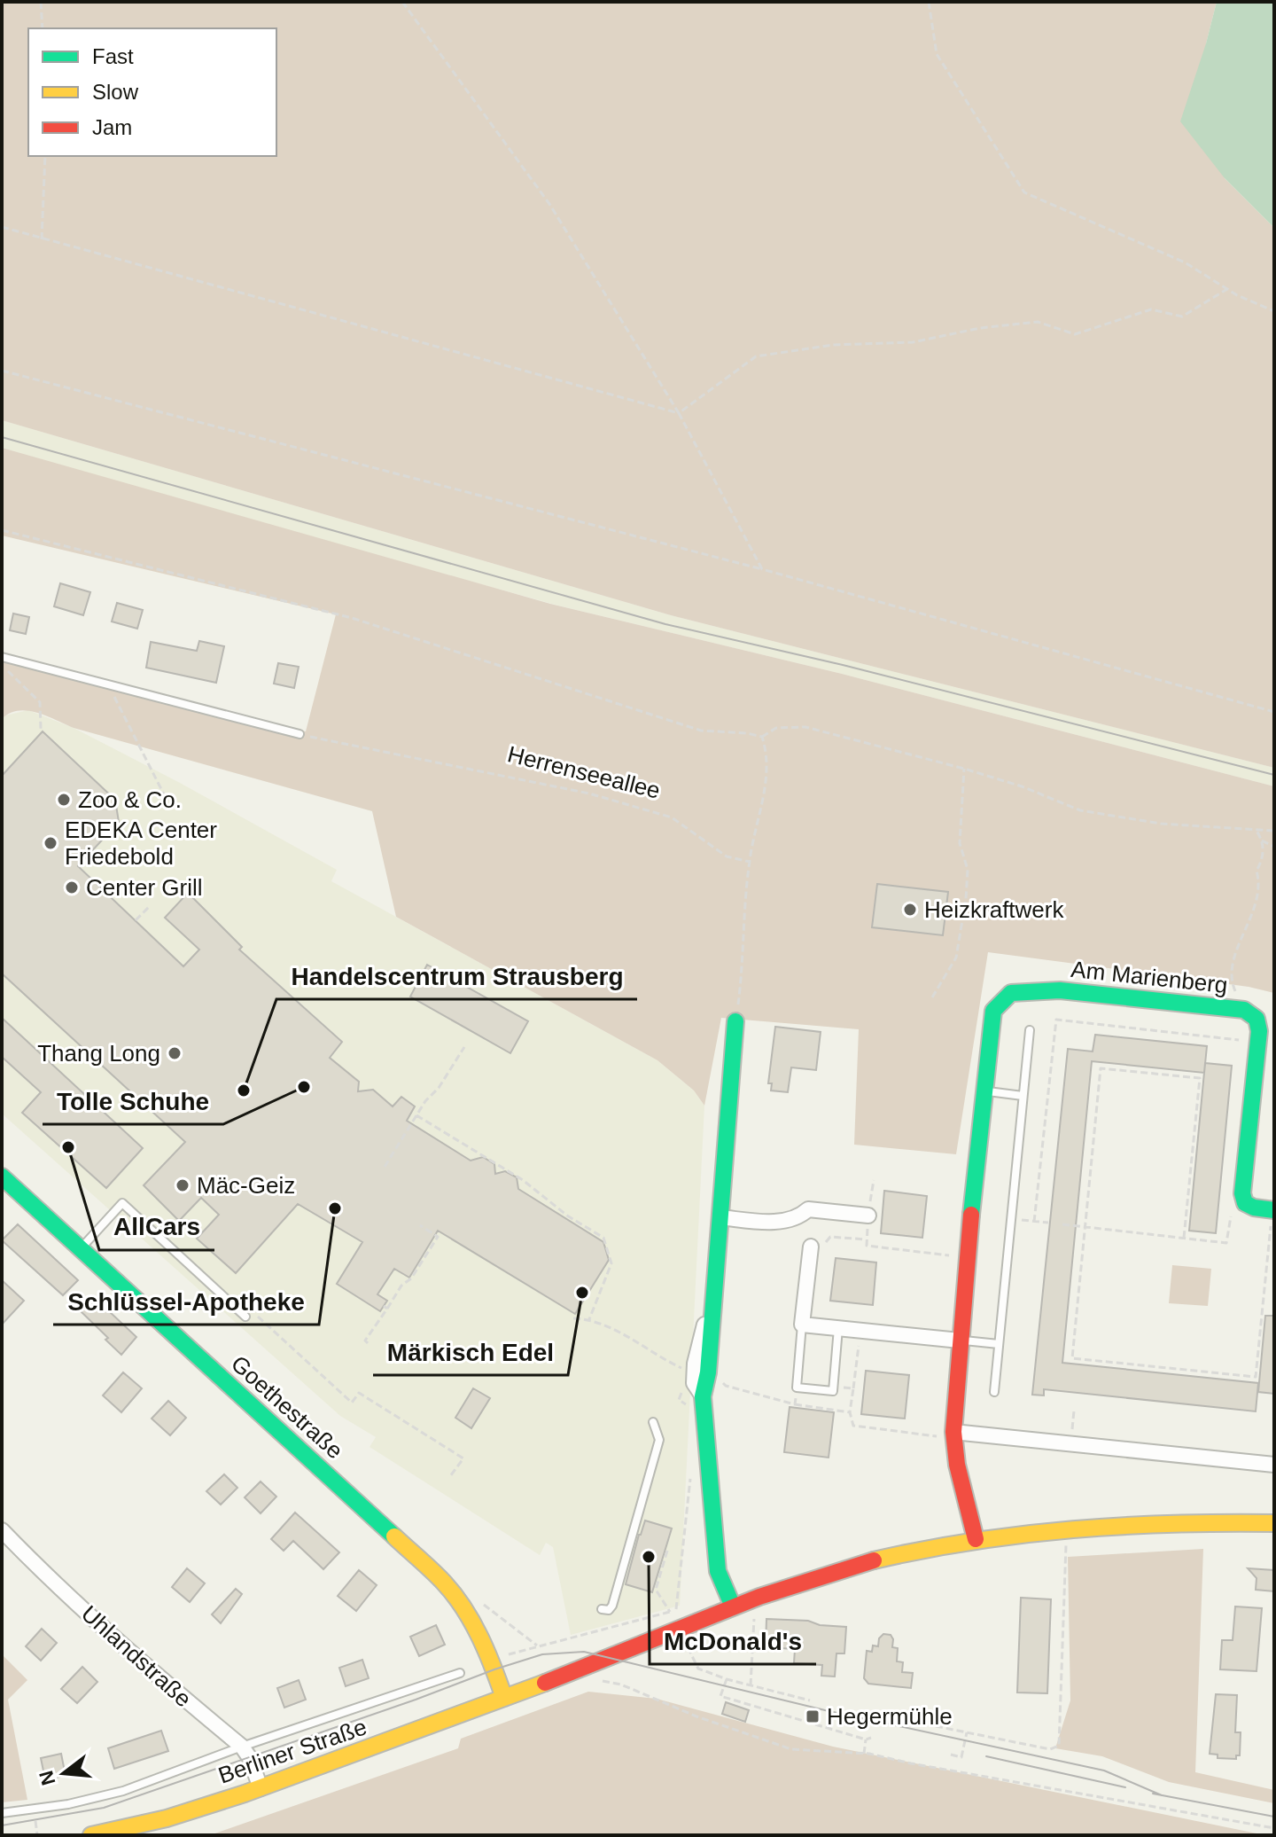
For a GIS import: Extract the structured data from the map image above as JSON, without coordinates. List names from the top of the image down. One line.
{"streets":{"street":["Am Marienberg","Goethestraße","Uhlandstraße","Berliner Straße"],"path":["Herrenseeallee"]},"crossings":[["Am Marienberg","Berliner Straße"],["Goethestraße","Berliner Straße"],["Uhlandstraße","Berliner Straße"]],"places":{"other":["Zoo & Co.","EDEKA Center Friedebold","Center Grill","Heizkraftwerk","Thang Long","Tolle Schuhe","Handelscentrum Strausberg","AllCars","Mäc-Geiz","Schlüssel-Apotheke","Märkisch Edel","McDonald's"],"transit":["Hegermühle"]},"legend":["Fast","Slow","Jam"],"north":"left"}
